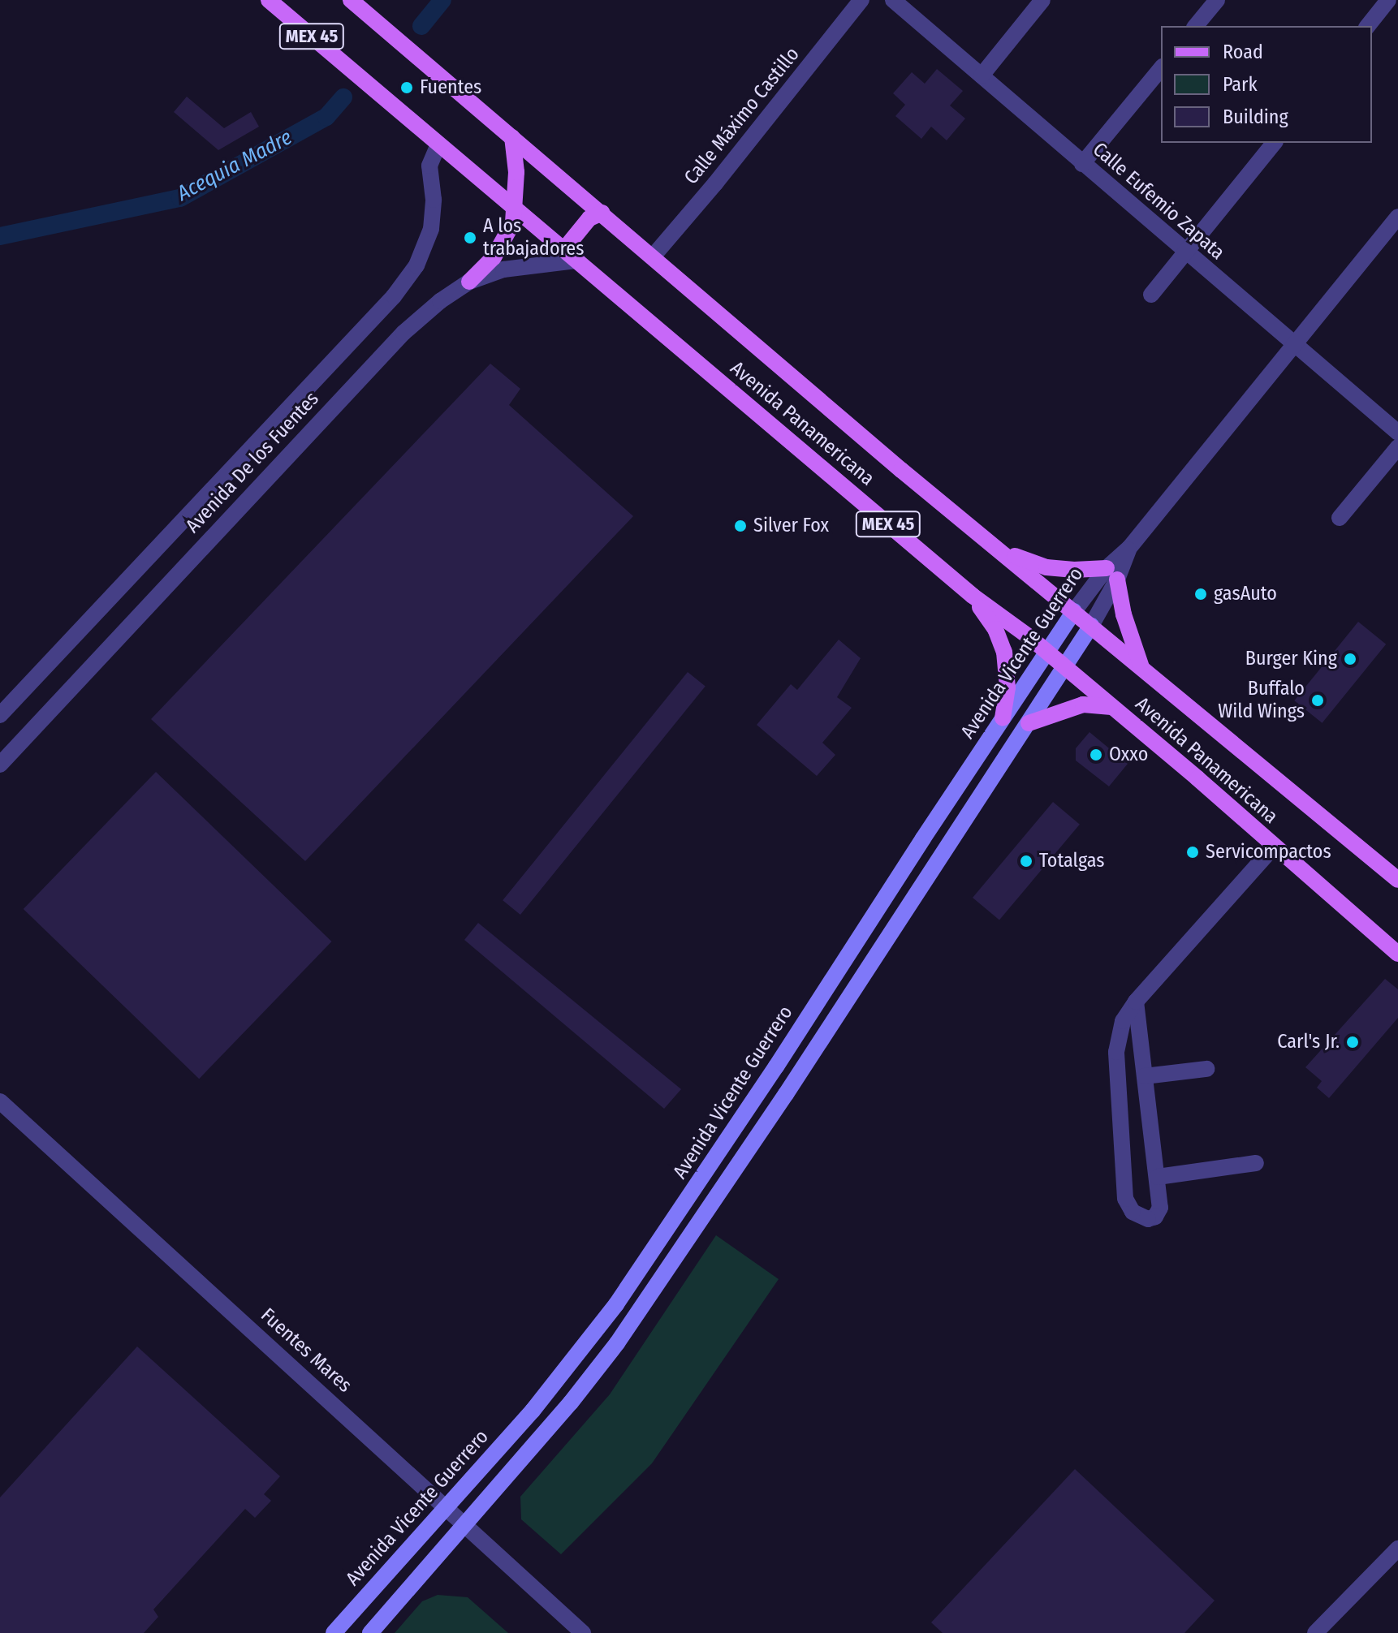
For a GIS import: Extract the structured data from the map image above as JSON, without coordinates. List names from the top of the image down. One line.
{"streets":{"main road":["MEX 45","Avenida Panamericana","Avenida Vicente Guerrero"],"street":["Calle Máximo Castillo","Calle Eufemio Zapata","Avenida De los Fuentes","Fuentes Mares"]},"crossings":[["Calle Máximo Castillo","Avenida Panamericana"],["Calle Eufemio Zapata","Avenida Vicente Guerrero"],["Avenida Panamericana","Avenida De los Fuentes"],["Avenida Panamericana","Avenida Vicente Guerrero"],["Avenida Vicente Guerrero","Fuentes Mares"]],"water":["Acequia Madre"],"places":["Fuentes","A los trabajadores","Silver Fox","gasAuto","Burger King","Buffalo Wild Wings","Oxxo","Servicompactos","Totalgas","Carl's Jr."],"legend":["Road","Park","Building"]}
